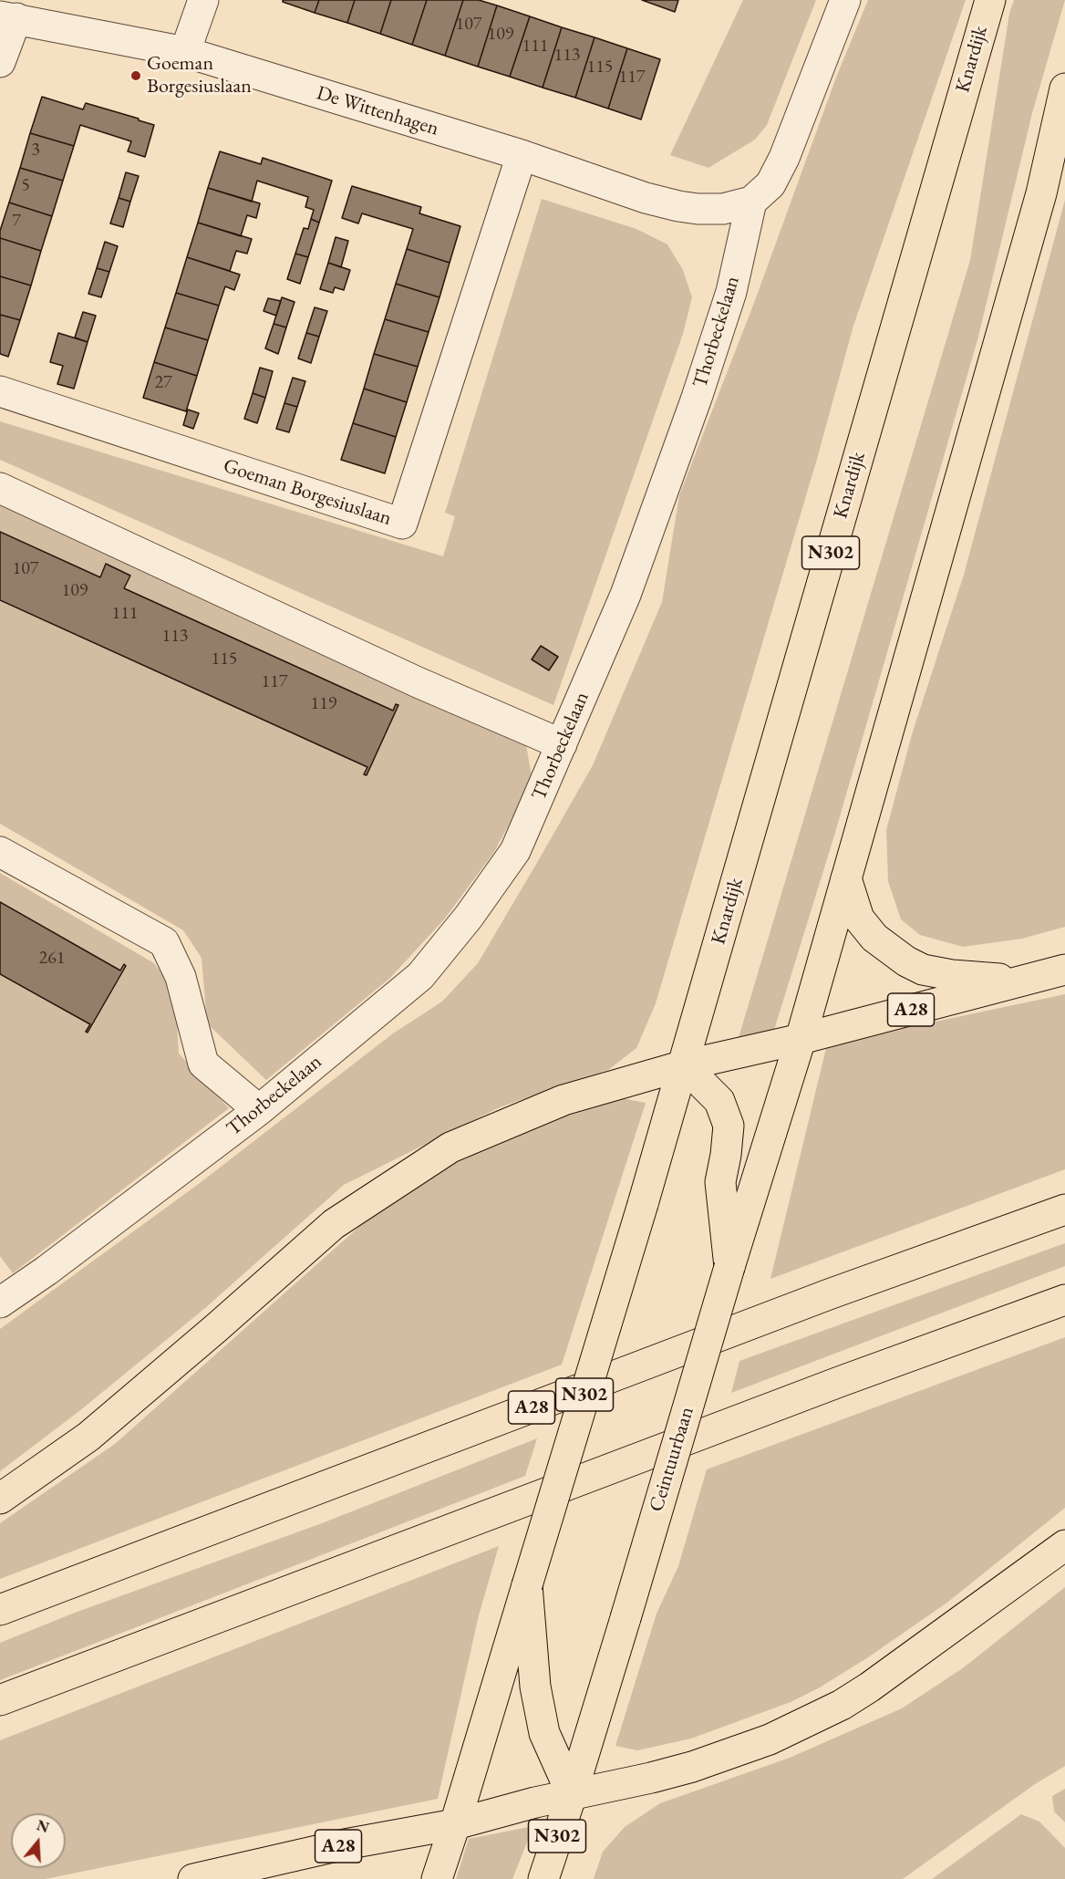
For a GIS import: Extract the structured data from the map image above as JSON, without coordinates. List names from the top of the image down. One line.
{"streets":{"main road":["Knardijk","N302","A28","Ceintuurbaan"],"street":["De Wittenhagen","Thorbeckelaan","Goeman Borgesiuslaan"]},"crossings":[["Knardijk","N302"],["De Wittenhagen","Thorbeckelaan"],["De Wittenhagen","Goeman Borgesiuslaan"],["N302","A28"],["N302","Ceintuurbaan"],["A28","Ceintuurbaan"]],"places":["Goeman Borgesiuslaan"],"house_numbers":["107","109","111","113","115","117","3","5","7","27","107","109","111","113","115","117","119","261"],"north":"top"}
